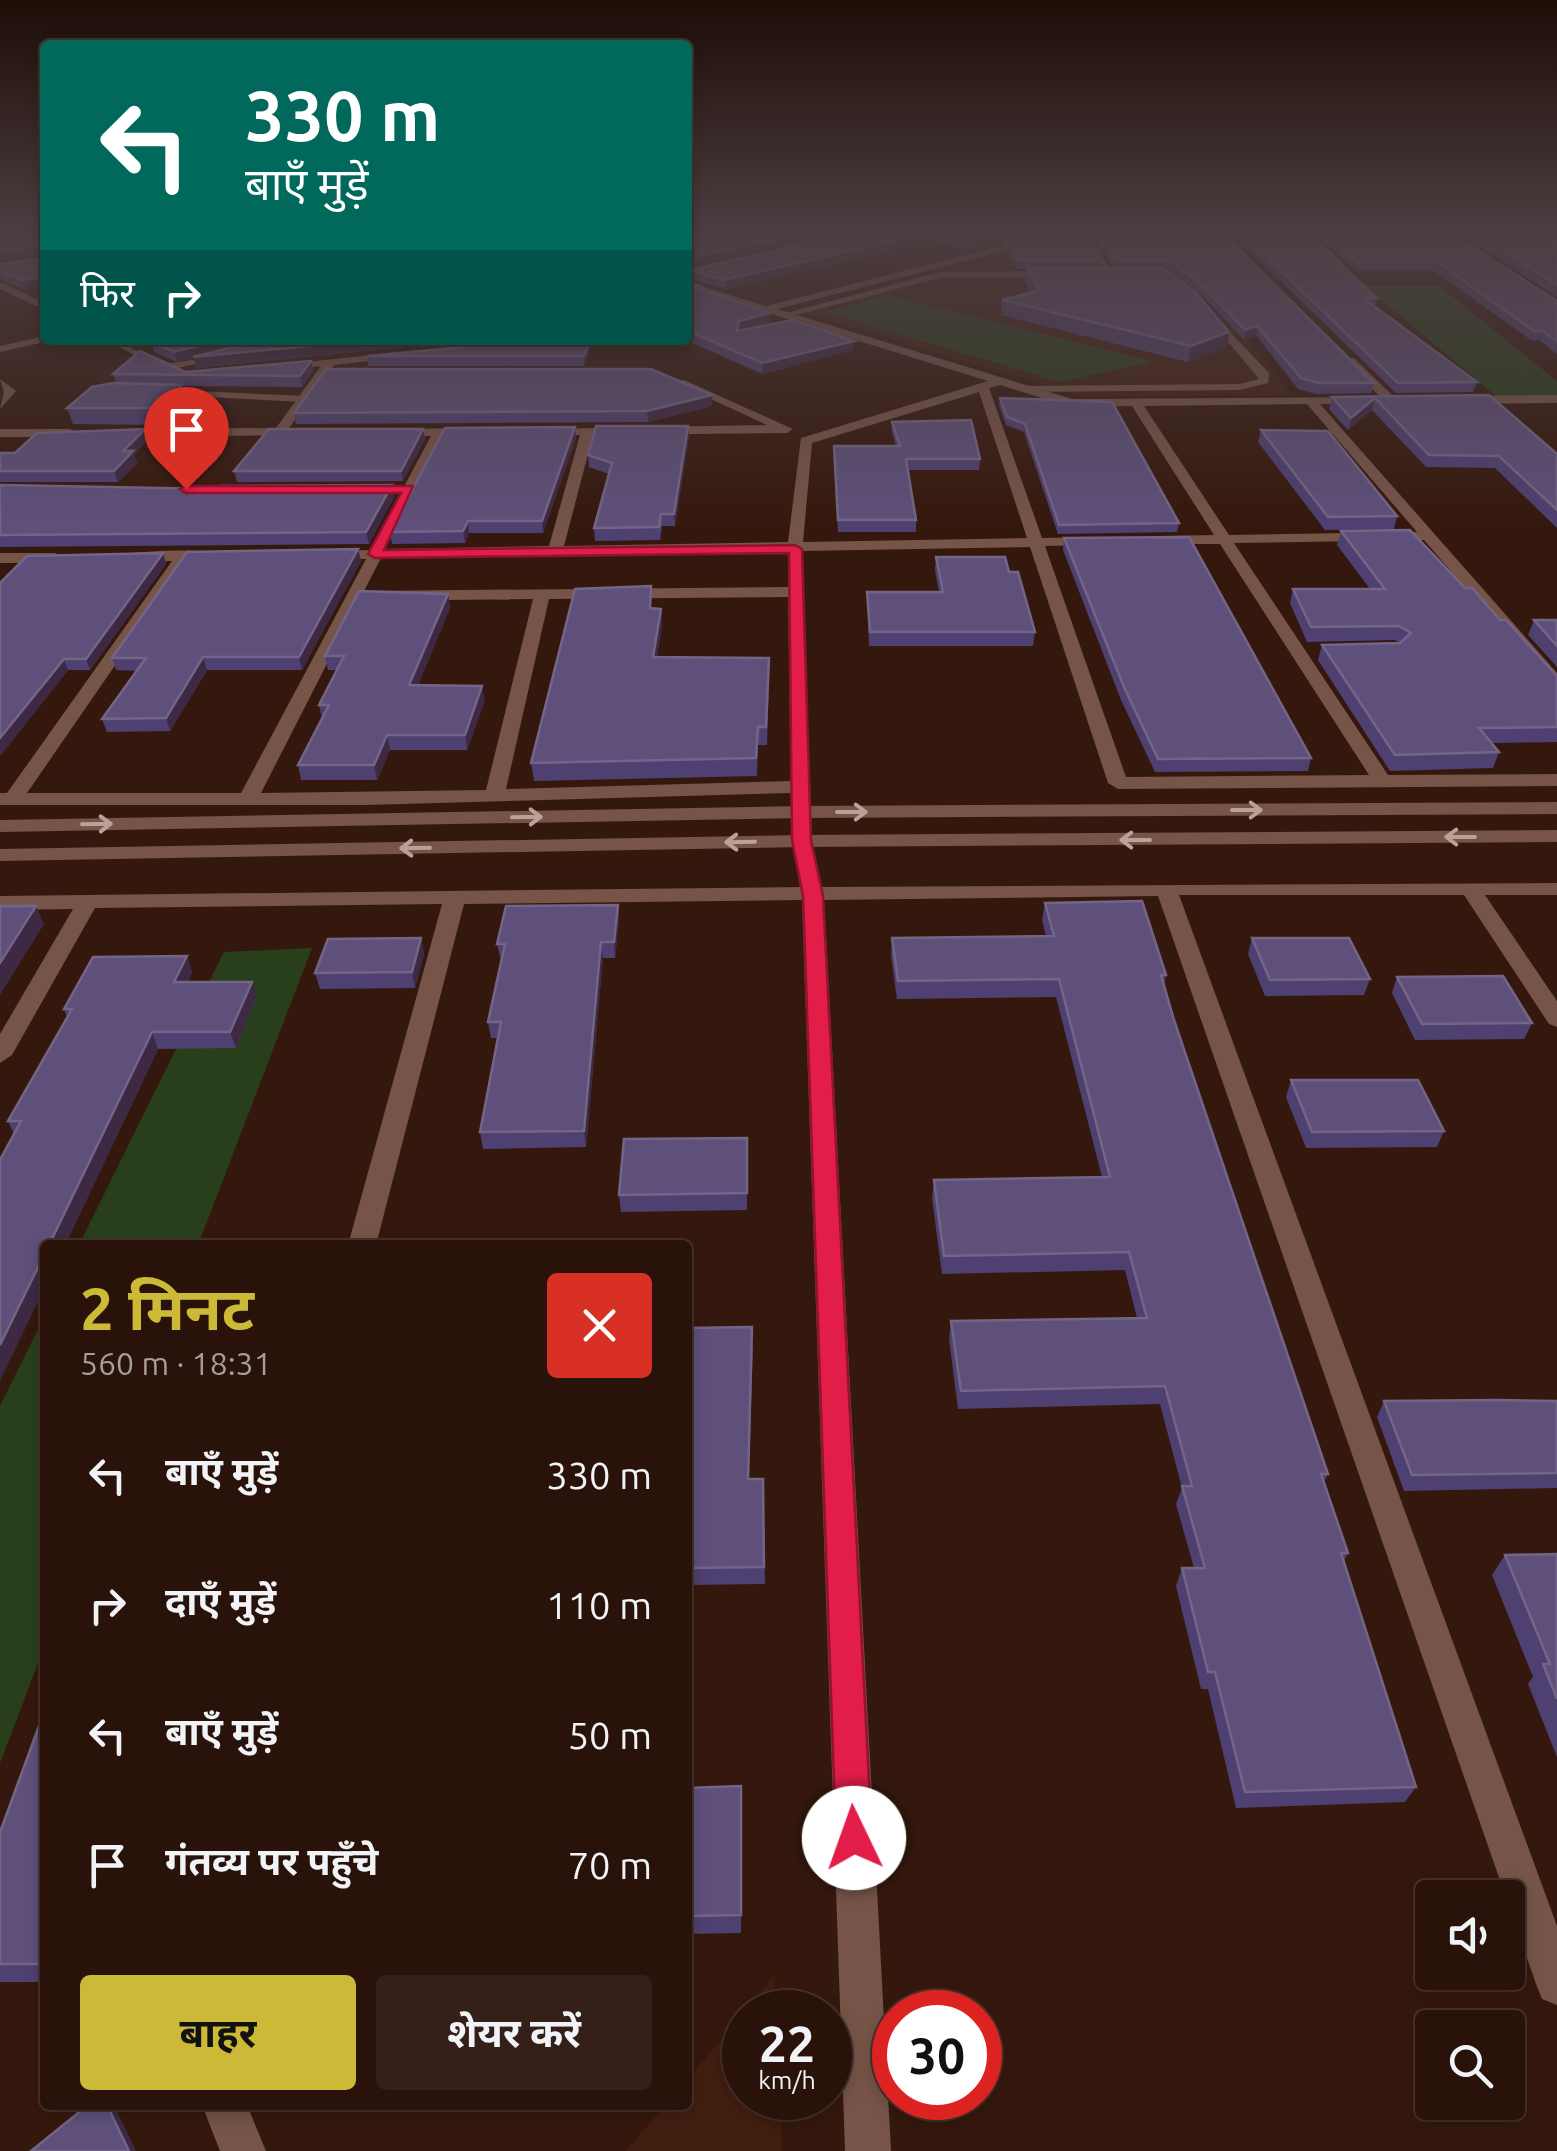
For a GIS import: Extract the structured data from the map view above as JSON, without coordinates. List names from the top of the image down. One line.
{"page":{"turn":["330 m","बाएँ मुड़ें"],"then":"फिर","heading":["2 मिनट","560 m · 18:31"],"list":[{"name":"बाएँ मुड़ें","value":"330 m"},{"name":"दाएँ मुड़ें","value":"110 m"},{"name":"बाएँ मुड़ें","value":"50 m"},{"name":"गंतव्य पर पहुँचे","value":"70 m"}],"buttons":["बाहर","शेयर करें"],"speed":"22 km/h","limit":"30"}}
